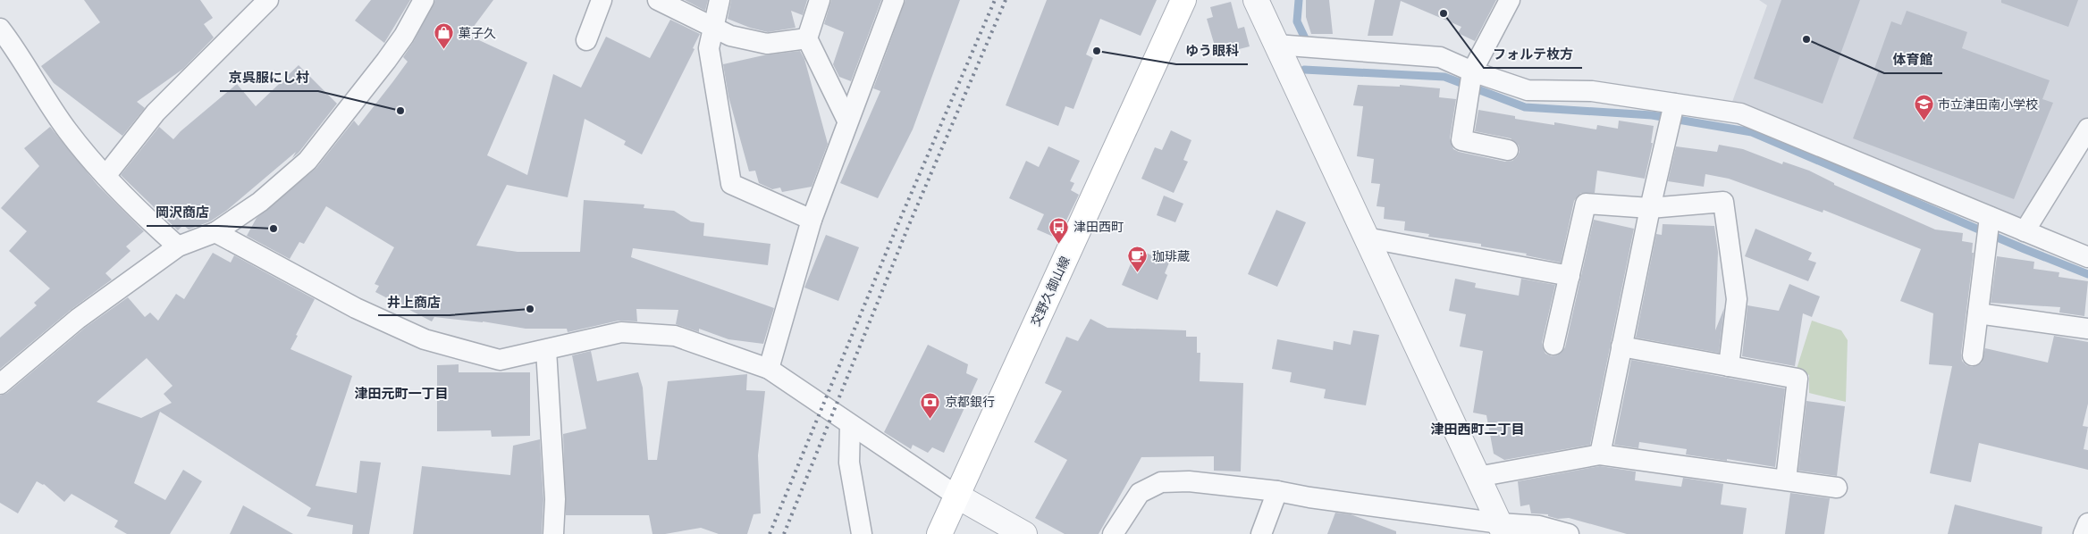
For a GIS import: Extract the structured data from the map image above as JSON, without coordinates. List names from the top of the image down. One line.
{"streets":{"main road":["交野久御山線"]},"districts":["津田元町一丁目","津田西町二丁目"],"places":{"other":["フォルテ枚方","体育館","ゆう眼科","京呉服にし村","岡沢商店","井上商店"],"shop":["菓子久"],"school or university":["市立津田南小学校"],"bus stop":["津田西町"],"cafe":["珈琲蔵"],"bank":["京都銀行"]}}
